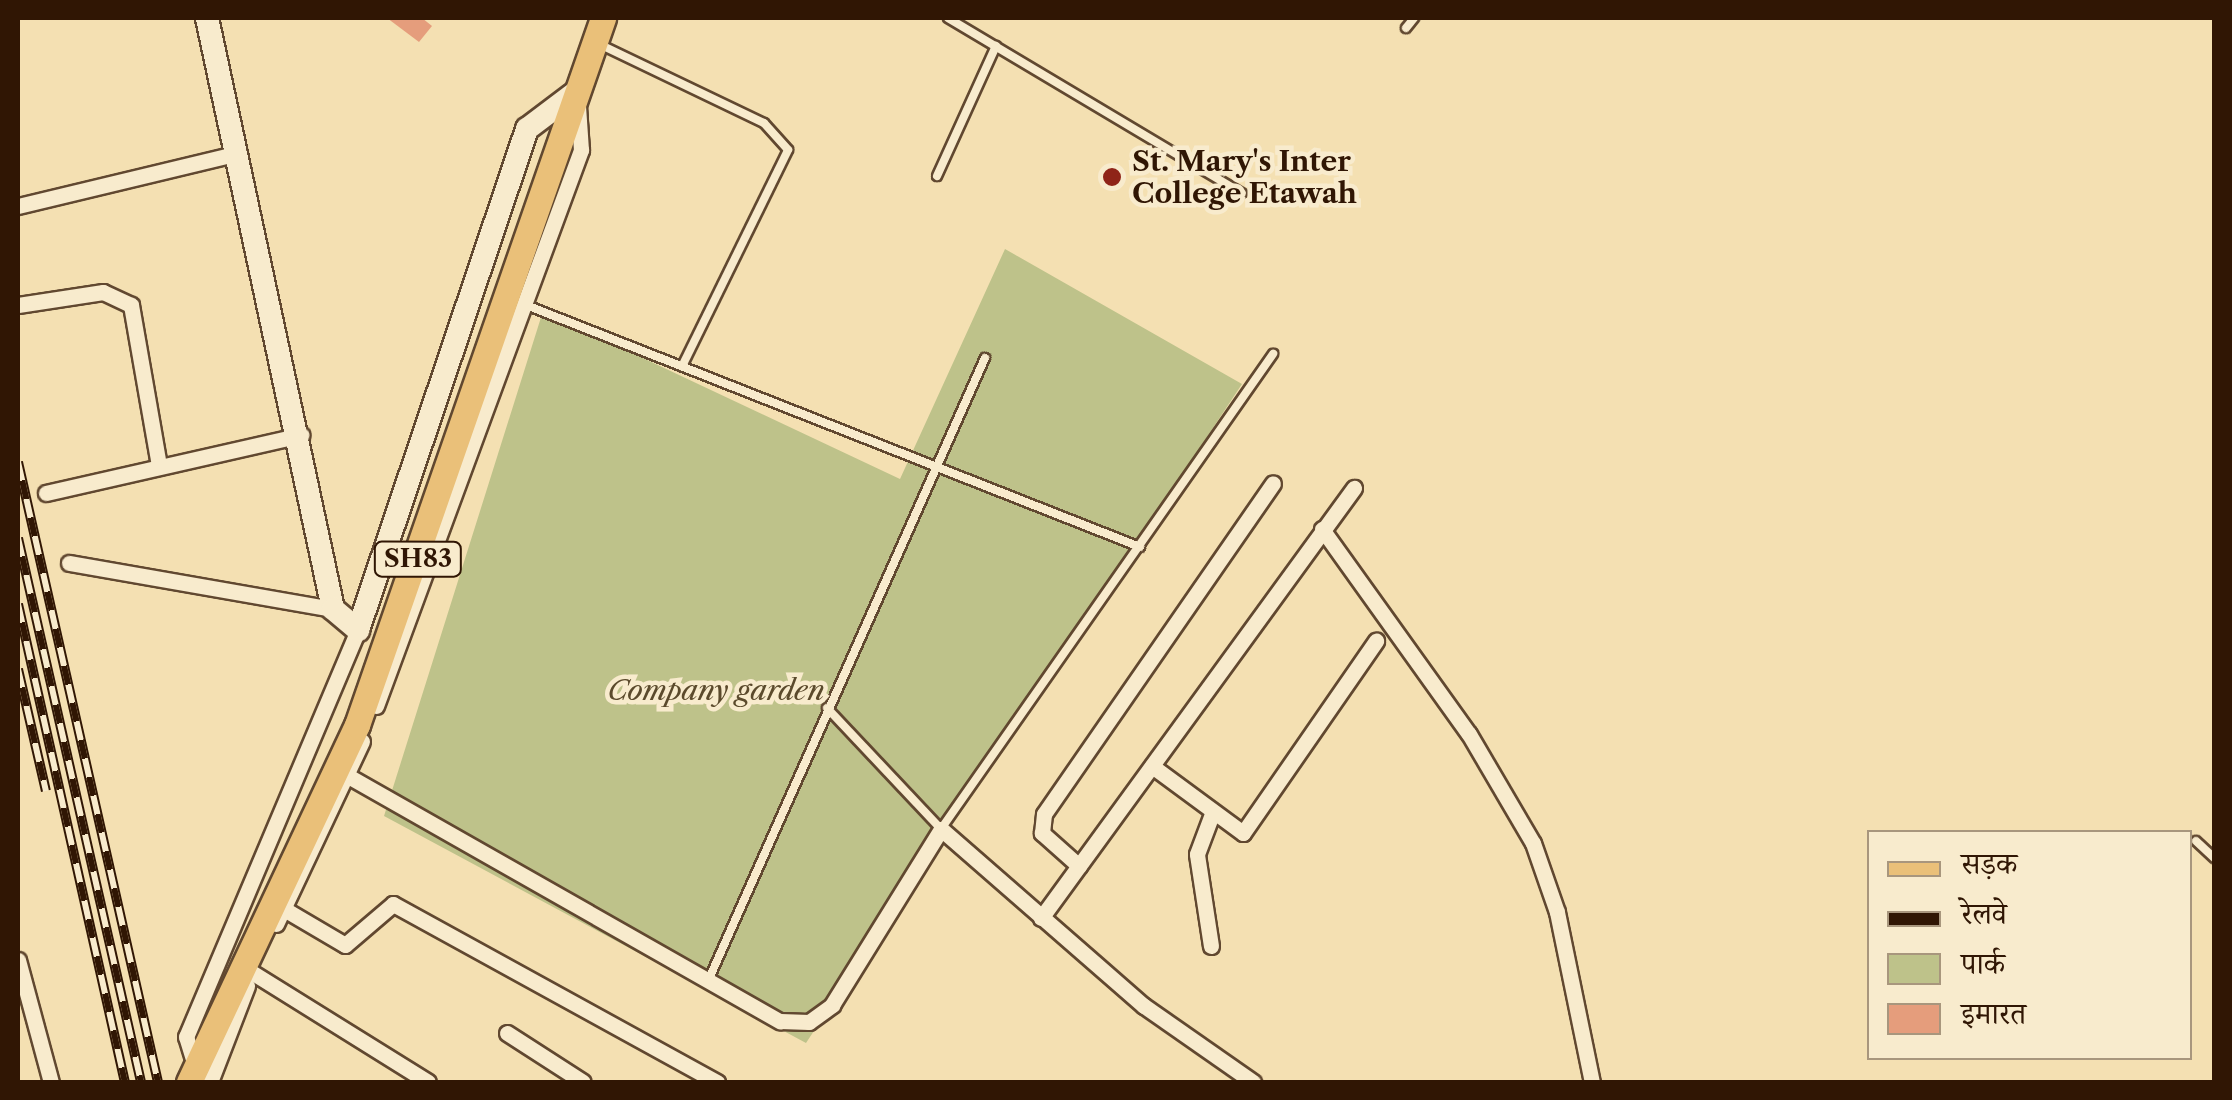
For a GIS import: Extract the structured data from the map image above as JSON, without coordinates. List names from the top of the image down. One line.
{"streets":{"main road":["SH83"]},"parks":["Company garden"],"places":["St. Mary's Inter College Etawah"],"legend":["सड़क","रेलवे","पार्क","इमारत"]}
